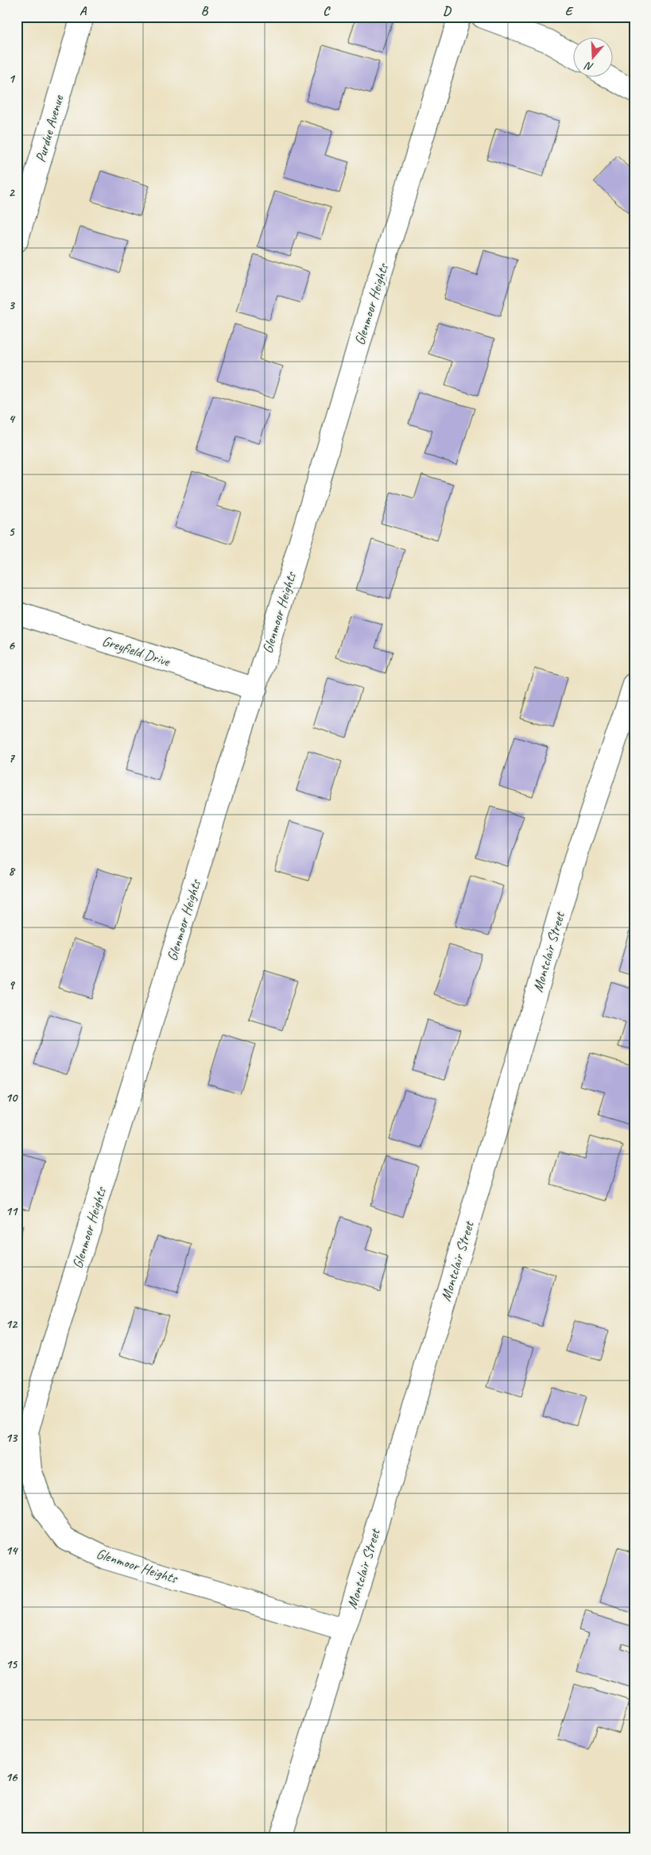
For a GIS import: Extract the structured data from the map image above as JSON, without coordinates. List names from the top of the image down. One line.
{"streets":{"street":["Purdue Avenue","Glenmoor Heights","Greyfield Drive","Montclair Street"]},"crossings":[["Glenmoor Heights","Greyfield Drive"],["Glenmoor Heights","Montclair Street"]],"north":"bottom","grid":{"columns":["A","B","C","D","E"],"rows":["1","2","3","4","5","6","7","8","9","10","11","12","13","14","15","16"]}}
